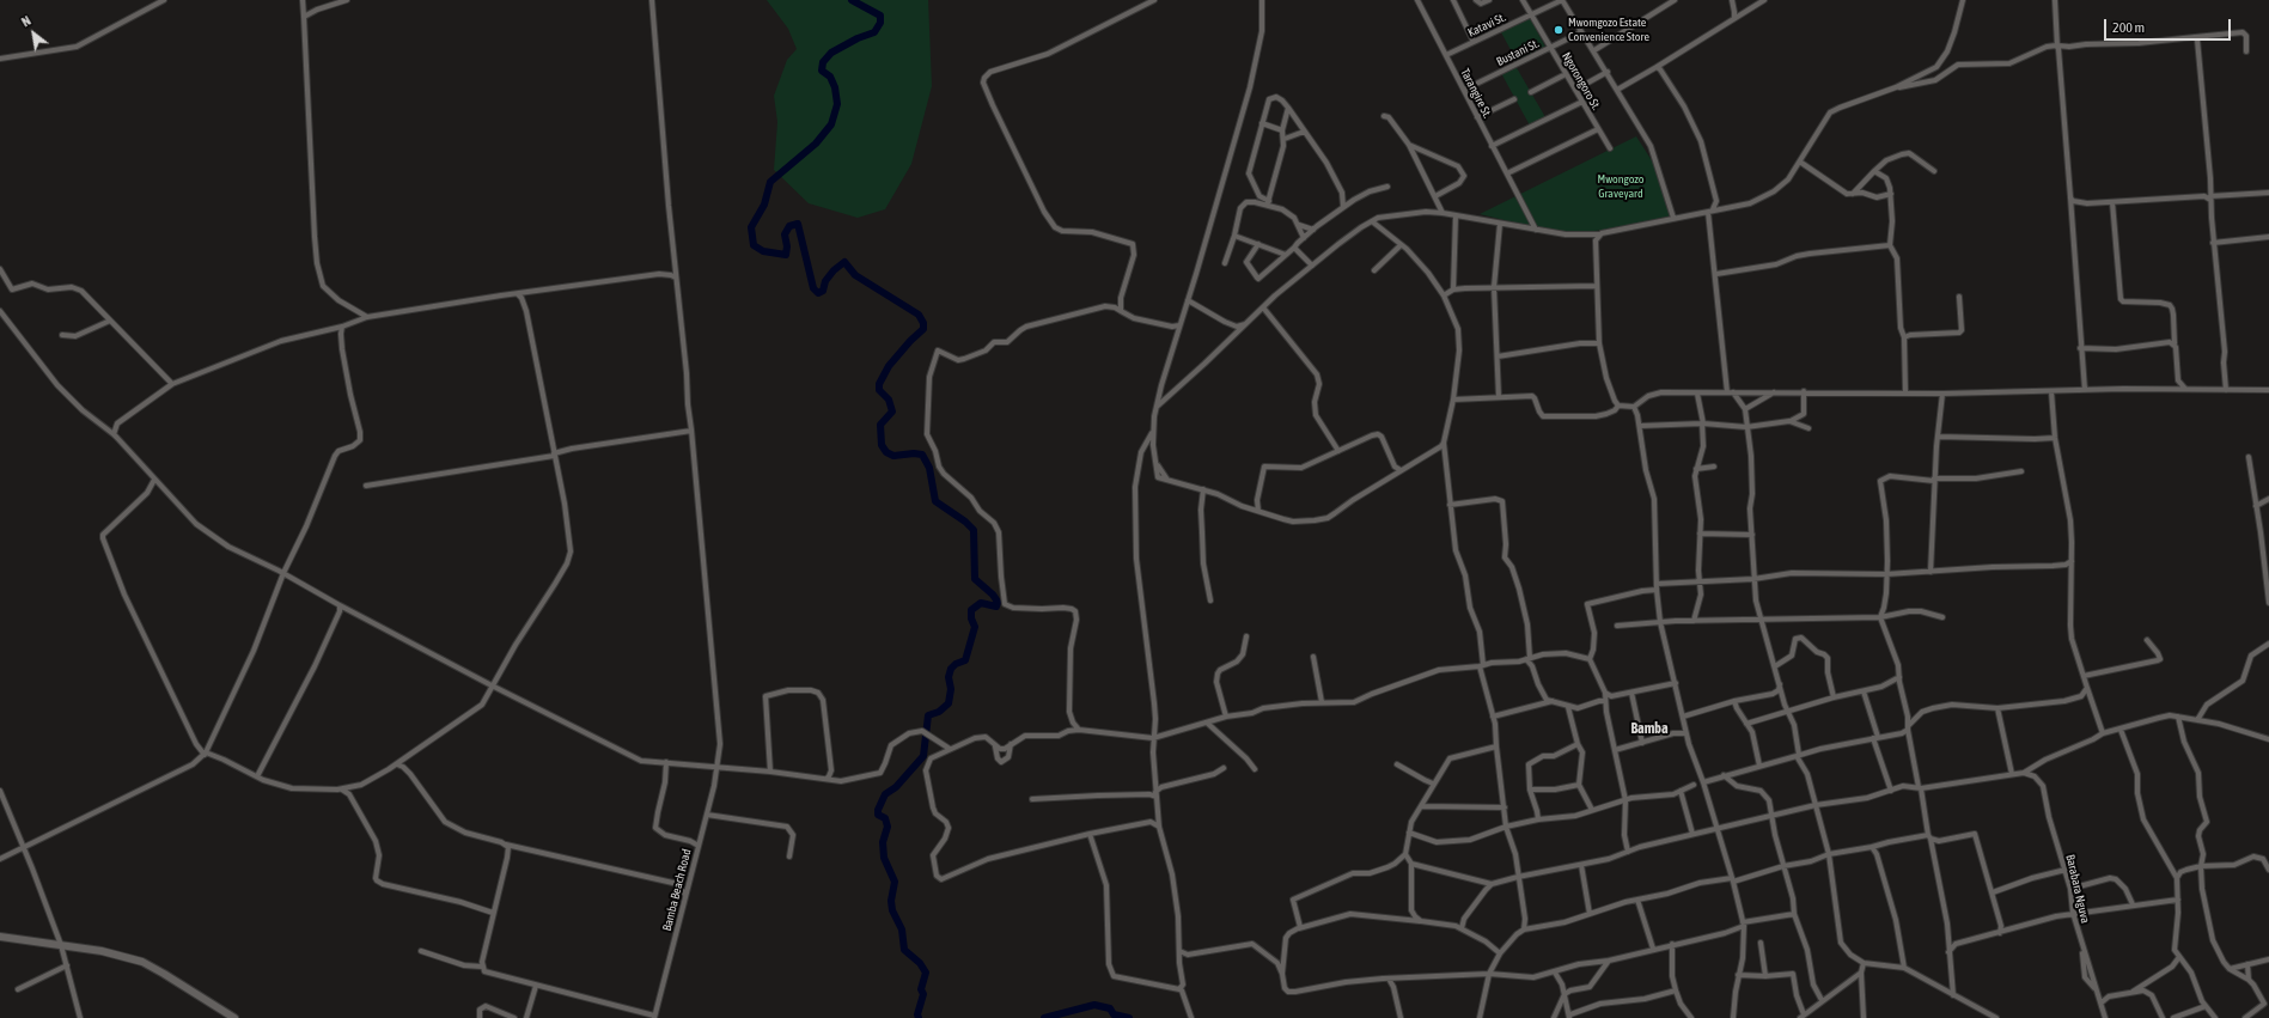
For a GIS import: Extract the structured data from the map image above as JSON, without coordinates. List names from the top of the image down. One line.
{"streets":{"street":["Katavi St.","Bustani St.","Ngorongoro St.","Tarangire St.","Barabara Nguva","Bamba Beach Road"]},"crossings":[["Katavi St.","Ngorongoro St."],["Katavi St.","Tarangire St."],["Bustani St.","Ngorongoro St."],["Bustani St.","Tarangire St."]],"districts":["Bamba"],"parks":["Mwongozo Graveyard"],"places":["Mwomgozo Estate Convenience Store"],"scale_bar":"200 m","north":"top left"}
